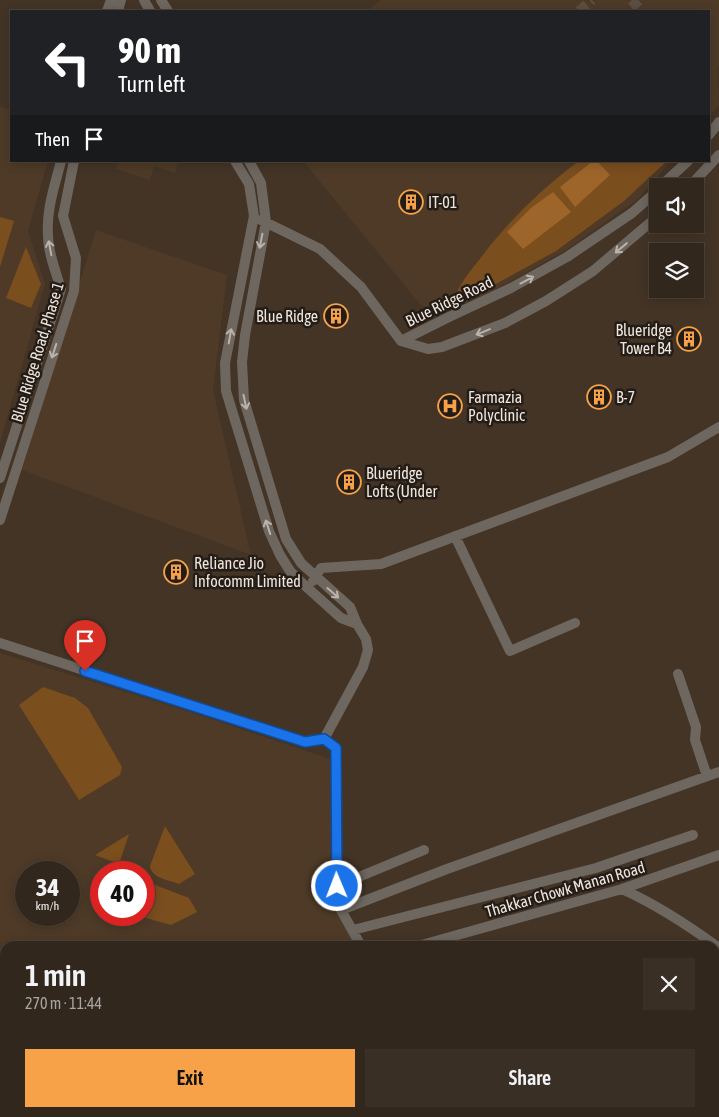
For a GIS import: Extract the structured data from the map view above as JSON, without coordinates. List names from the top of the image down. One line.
{"streets":{"street":["Blue Ridge Road","Blue Ridge Road, Phase 1","Thakkar Chowk Manan Road"]},"places":{"building":["IT-01","Blue Ridge","Blueridge Tower B4","B-7","Blueridge Lofts (Under","Reliance Jio Infocomm Limited"],"hospital":["Farmazia Polyclinic"]},"page":{"turn":["90 m","Turn left"],"then":"Then","speed":"34 km/h","limit":"40","heading":["1 min","270 m · 11:44"],"buttons":["Exit","Share"]}}
